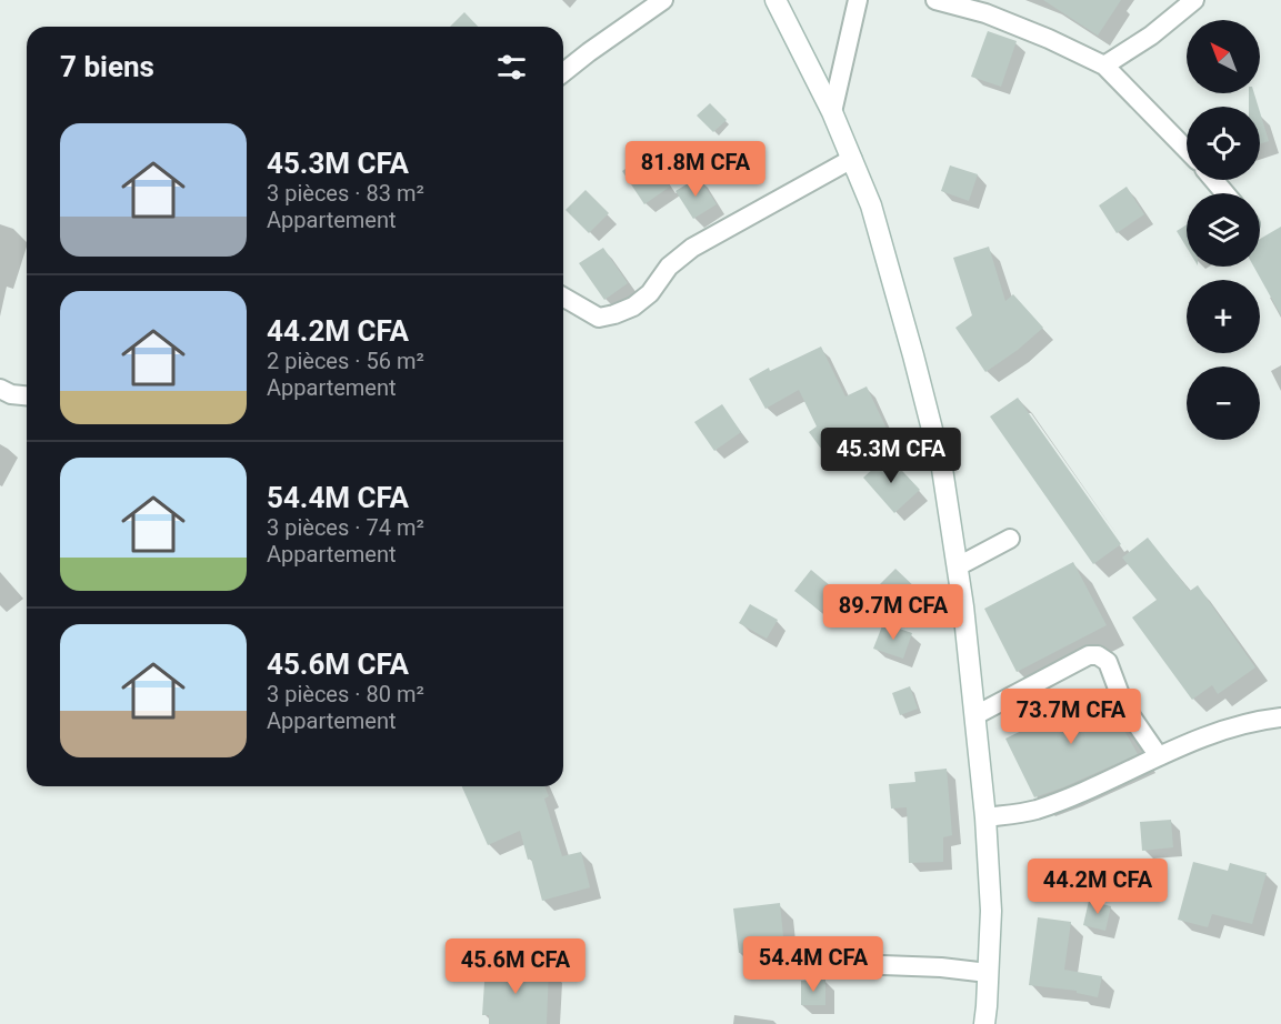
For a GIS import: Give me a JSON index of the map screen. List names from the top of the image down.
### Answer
{
  "north": "top left",
  "page": {
    "map_buttons": ["+", "−"],
    "heading": "7 biens",
    "list": [
      {
        "name": "45.3M CFA",
        "note": "3 pièces · 83 m² · Appartement"
      },
      {
        "name": "44.2M CFA",
        "note": "2 pièces · 56 m² · Appartement"
      },
      {
        "name": "54.4M CFA",
        "note": "3 pièces · 74 m² · Appartement"
      },
      {
        "name": "45.6M CFA",
        "note": "3 pièces · 80 m² · Appartement"
      }
    ],
    "price": [
      "81.8M CFA",
      "45.3M CFA",
      "89.7M CFA",
      "73.7M CFA",
      "44.2M CFA",
      "54.4M CFA",
      "45.6M CFA"
    ]
  }
}
